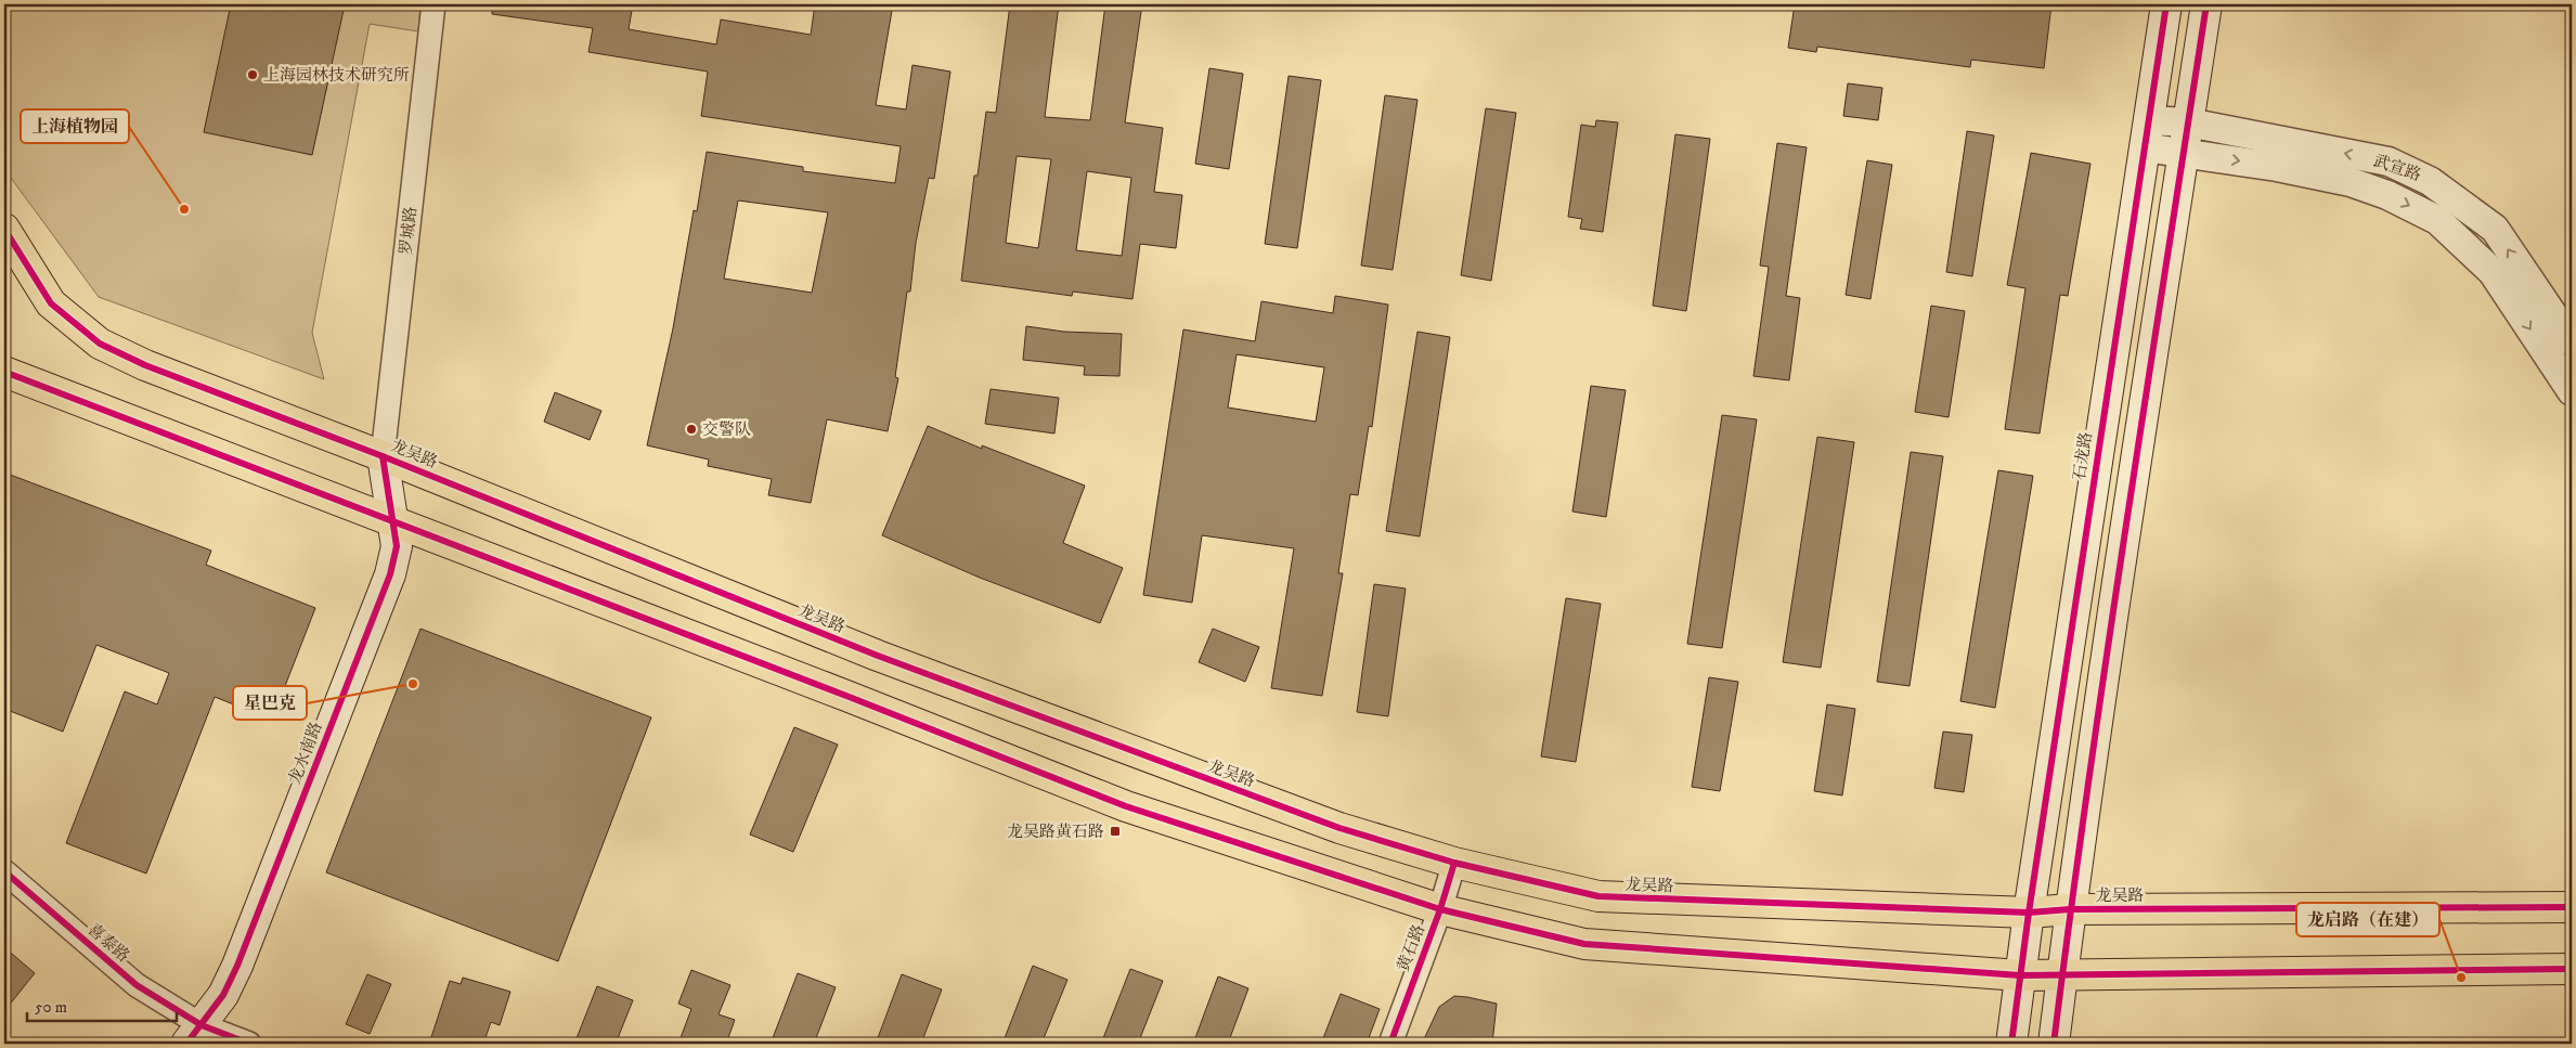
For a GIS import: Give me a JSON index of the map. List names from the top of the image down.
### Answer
{
  "streets": {
    "main road": ["龙吴路", "石龙路", "龙水南路"],
    "street": [
      "武宣路",
      "罗城路",
      "喜泰路",
      "黄石路"
    ]
  },
  "crossings": [
    ["武宣路", "石龙路"],
    ["罗城路", "龙吴路"],
    ["罗城路", "龙水南路"],
    ["龙吴路", "石龙路"],
    ["龙吴路", "龙水南路"],
    ["龙吴路", "黄石路"],
    ["龙水南路", "喜泰路"]
  ],
  "places": {
    "other": [
      "上海园林技术研究所",
      "上海植物园",
      "交警队",
      "星巴克",
      "龙启路（在建）"
    ],
    "transit": ["龙吴路黄石路"]
  },
  "scale_bar": "50 m"
}
